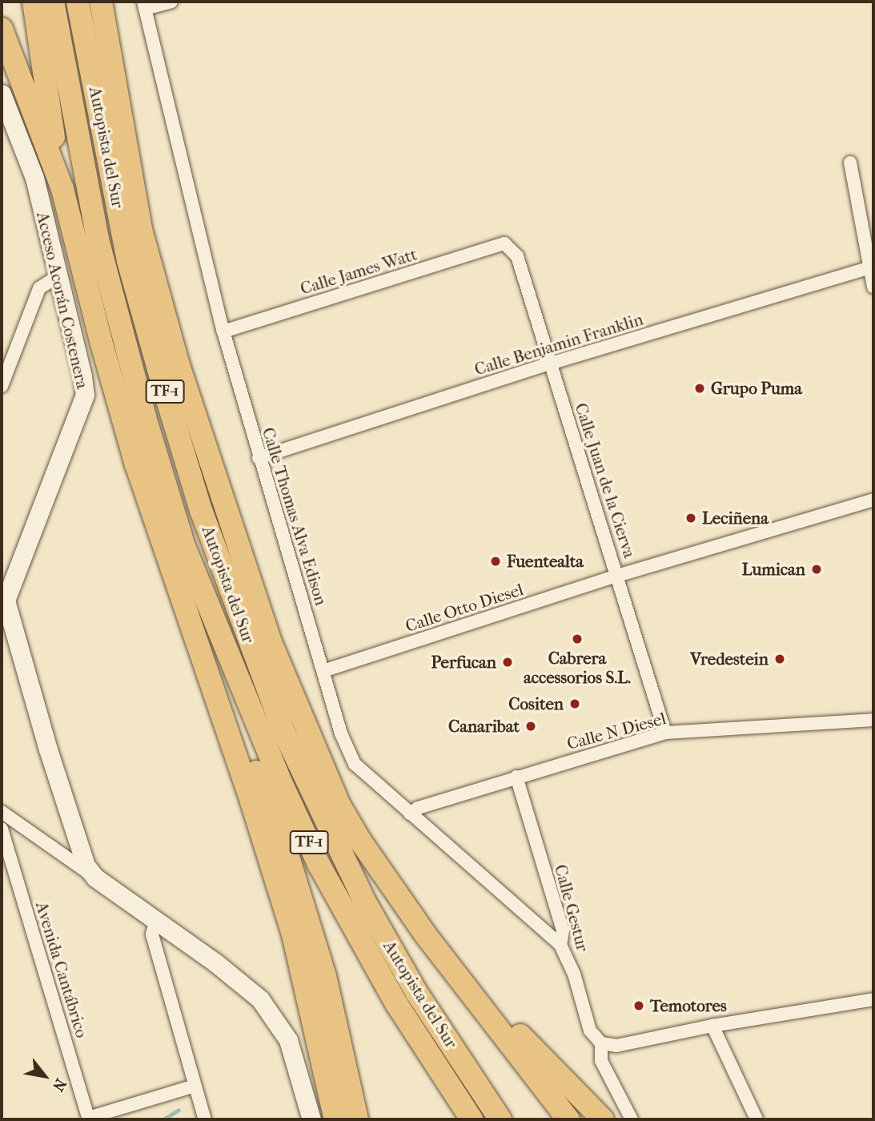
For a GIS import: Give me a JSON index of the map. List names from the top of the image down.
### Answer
{
  "streets": {
    "highway": ["Autopista del Sur", "TF-1"],
    "street": [
      "Calle James Watt",
      "Acceso Acorán Costenera",
      "Calle Benjamin Franklin",
      "Calle Juan de la Cierva",
      "Calle Thomas Alva Edison",
      "Calle Otto Diesel",
      "Calle N Diesel",
      "Calle Gestur",
      "Avenida Cantábrico"
    ]
  },
  "crossings": [
    ["Calle James Watt", "Calle Juan de la Cierva"],
    ["Calle James Watt", "Calle Thomas Alva Edison"],
    ["Calle Benjamin Franklin", "Calle Juan de la Cierva"],
    ["Calle Benjamin Franklin", "Calle Thomas Alva Edison"],
    ["Calle Juan de la Cierva", "Calle Otto Diesel"],
    ["Calle Juan de la Cierva", "Calle N Diesel"],
    ["Calle Thomas Alva Edison", "Calle Otto Diesel"],
    ["Calle Thomas Alva Edison", "Calle N Diesel"],
    ["Calle Thomas Alva Edison", "Calle Gestur"],
    ["Calle N Diesel", "Calle Gestur"]
  ],
  "places": [
    "Grupo Puma",
    "Leciñena",
    "Fuentealta",
    "Lumican",
    "Cabrera accessorios S.L.",
    "Vredestein",
    "Perfucan",
    "Cositen",
    "Canaribat",
    "Temotores"
  ],
  "north": "bottom right"
}
